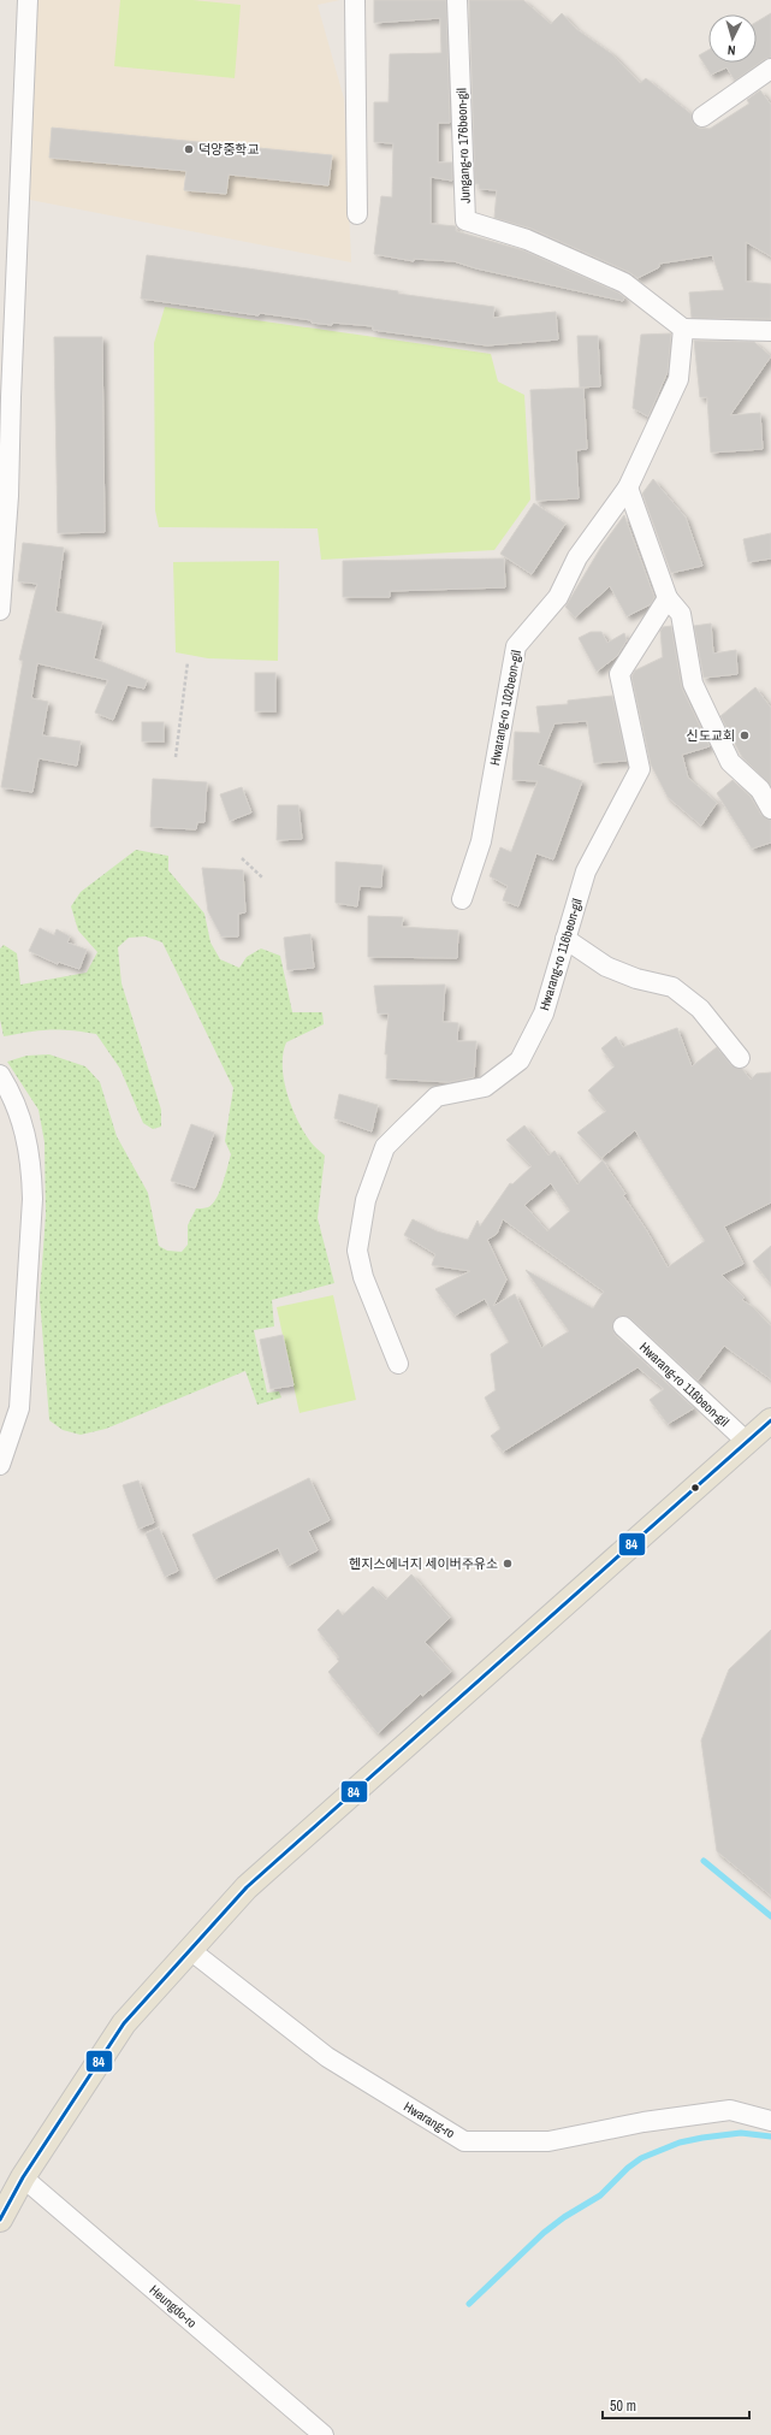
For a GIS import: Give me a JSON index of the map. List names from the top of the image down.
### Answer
{
  "streets": {
    "street": [
      "Jungang-ro 176beon-gil",
      "Hwarang-ro 102beon-gil",
      "Hwarang-ro 116beon-gil",
      "Hwarang-ro",
      "Heungdo-ro"
    ]
  },
  "crossings": [
    ["Jungang-ro 176beon-gil", "Hwarang-ro 102beon-gil"]
  ],
  "places": ["덕양중학교", "신도교회", "헨지스에너지 세이버주유소"],
  "lines": ["transit line 84"],
  "scale_bar": "50 m",
  "north": "bottom"
}
